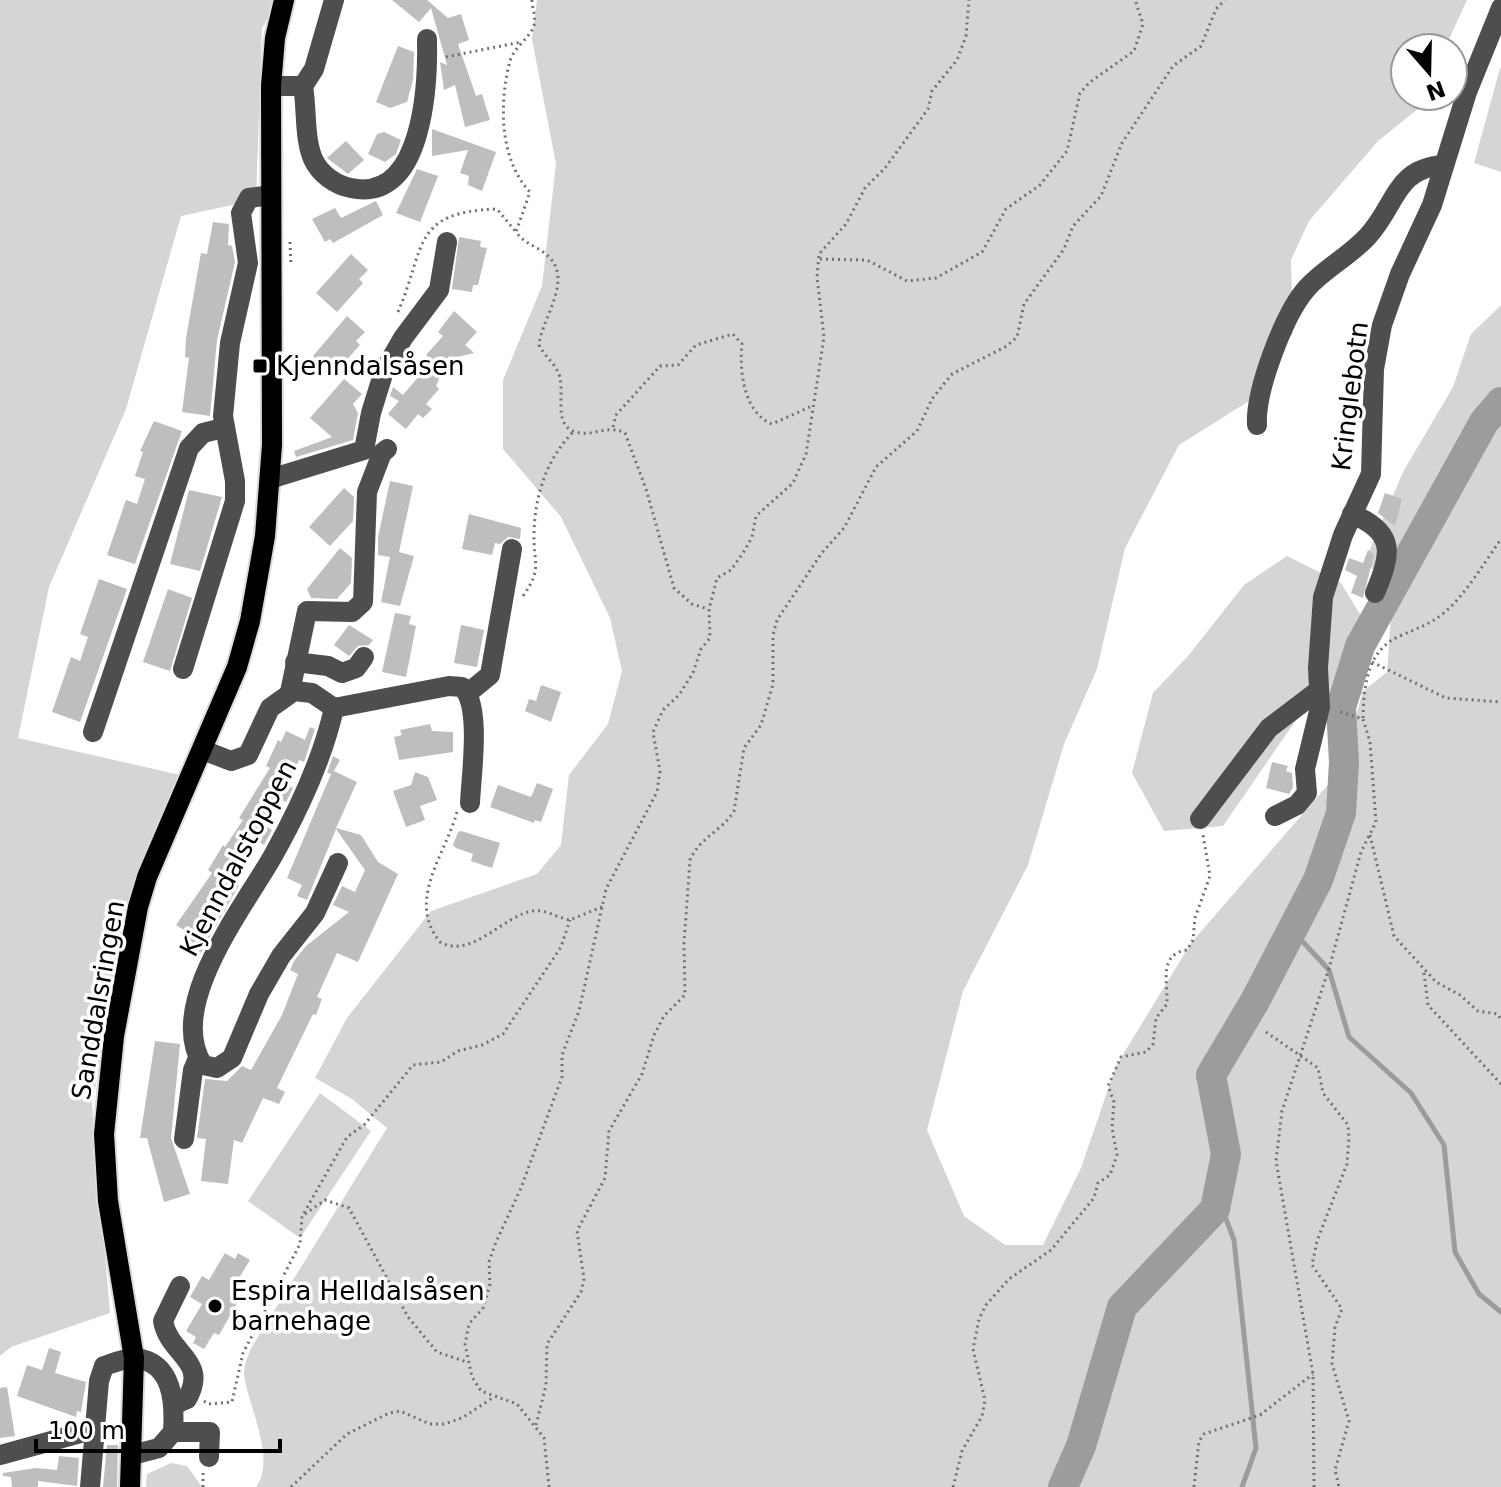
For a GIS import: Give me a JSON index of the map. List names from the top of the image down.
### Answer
{
  "streets": {
    "main road": ["Sanddalsringen"],
    "street": ["Kringlebotn", "Kjenndalstoppen"]
  },
  "crossings": [
    ["Kjenndalstoppen", "Sanddalsringen"]
  ],
  "places": {
    "transit": ["Kjenndalsåsen"],
    "other": ["Espira Helldalsåsen barnehage"]
  },
  "scale_bar": "100 m",
  "north": "bottom"
}
